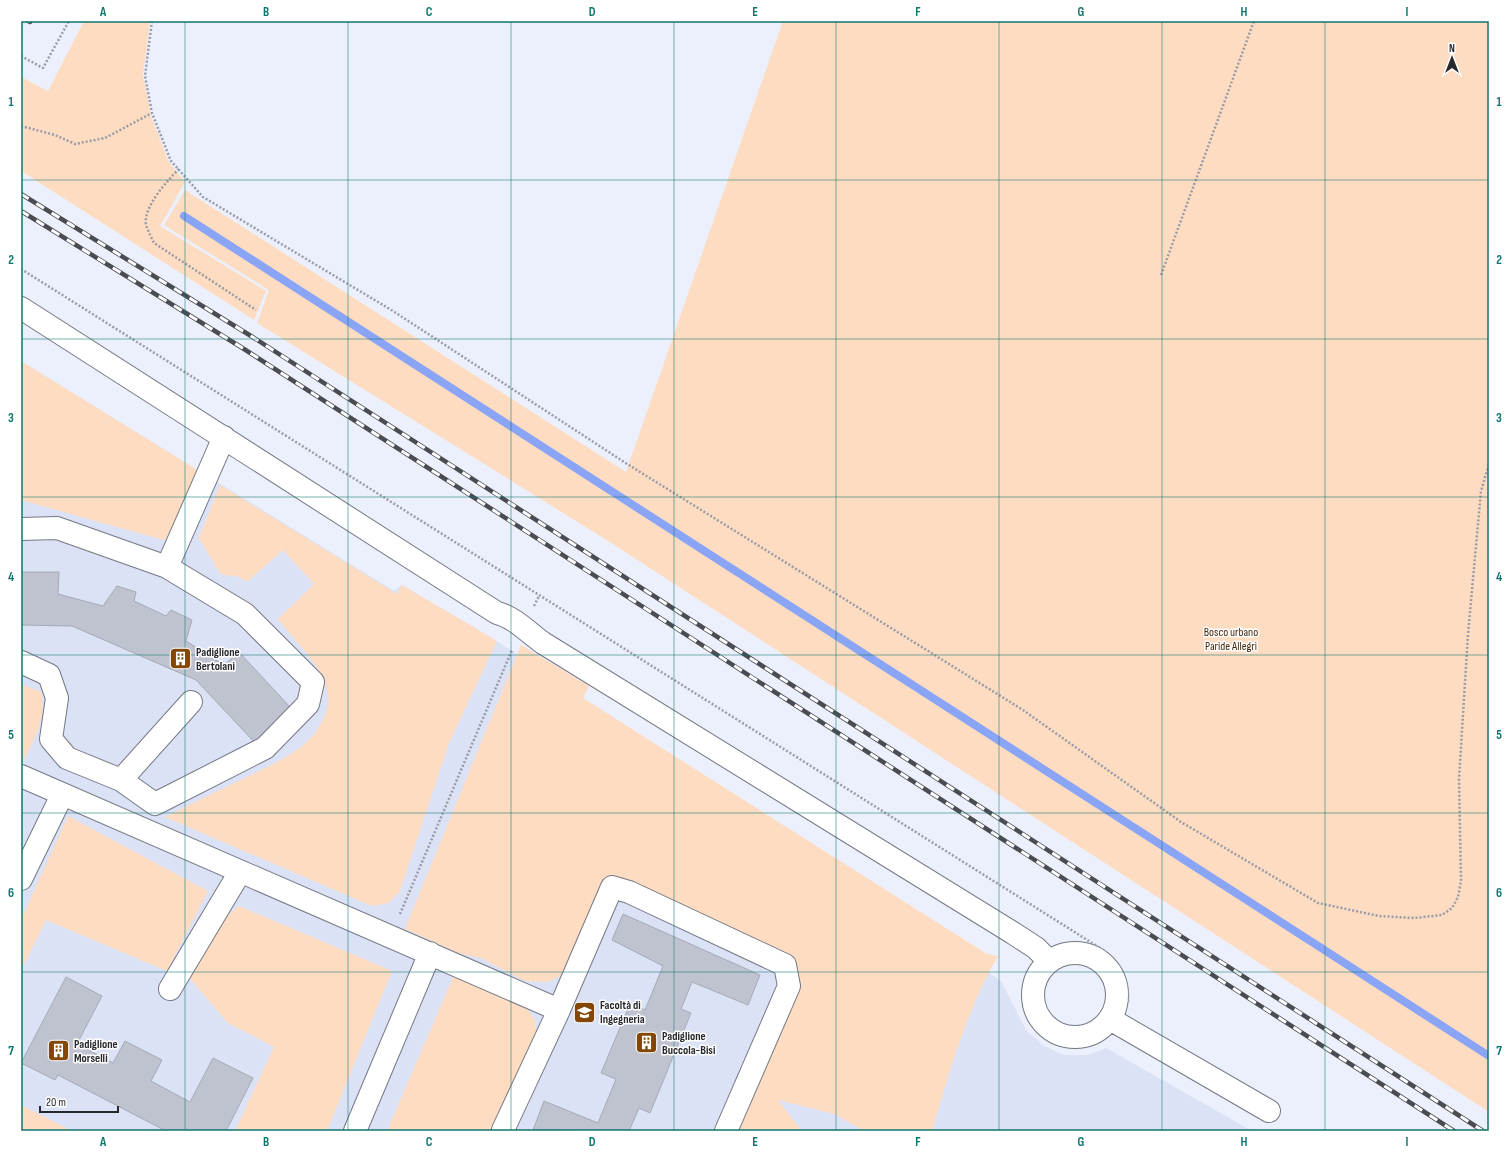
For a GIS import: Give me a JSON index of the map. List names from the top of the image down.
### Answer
{
  "parks": ["Bosco urbano Paride Allegri"],
  "places": {
    "building": ["Padiglione Bertolani", "Padiglione Buccola-Bisi", "Padiglione Morselli"],
    "school or university": ["Facoltà di Ingegneria"]
  },
  "scale_bar": "20 m",
  "north": "top",
  "grid": {
    "columns": [
      "A",
      "B",
      "C",
      "D",
      "E",
      "F",
      "G",
      "H",
      "I"
    ],
    "rows": [
      "1",
      "2",
      "3",
      "4",
      "5",
      "6",
      "7"
    ]
  }
}
